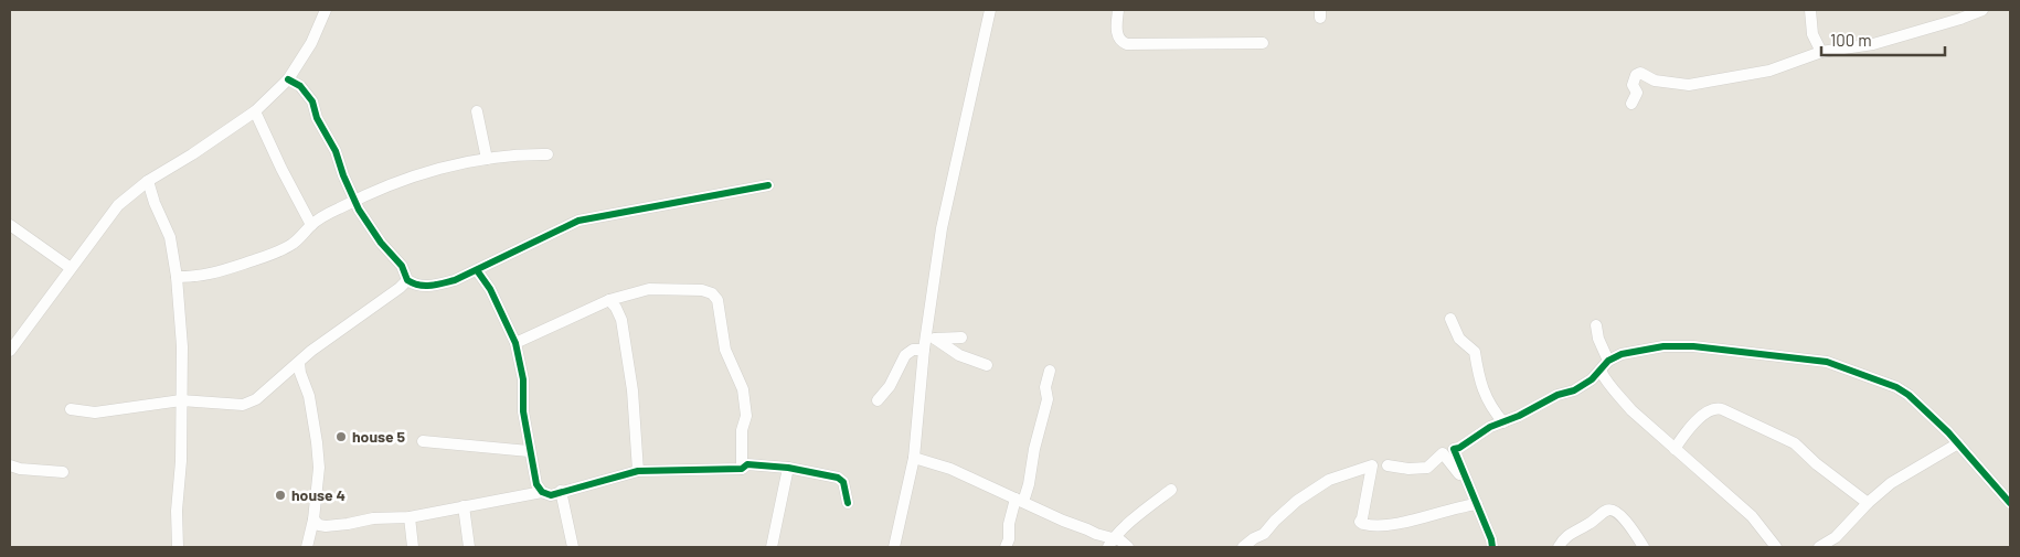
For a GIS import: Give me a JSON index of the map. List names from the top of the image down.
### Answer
{
  "places": ["house 5", "house 4"],
  "scale_bar": "100 m"
}
